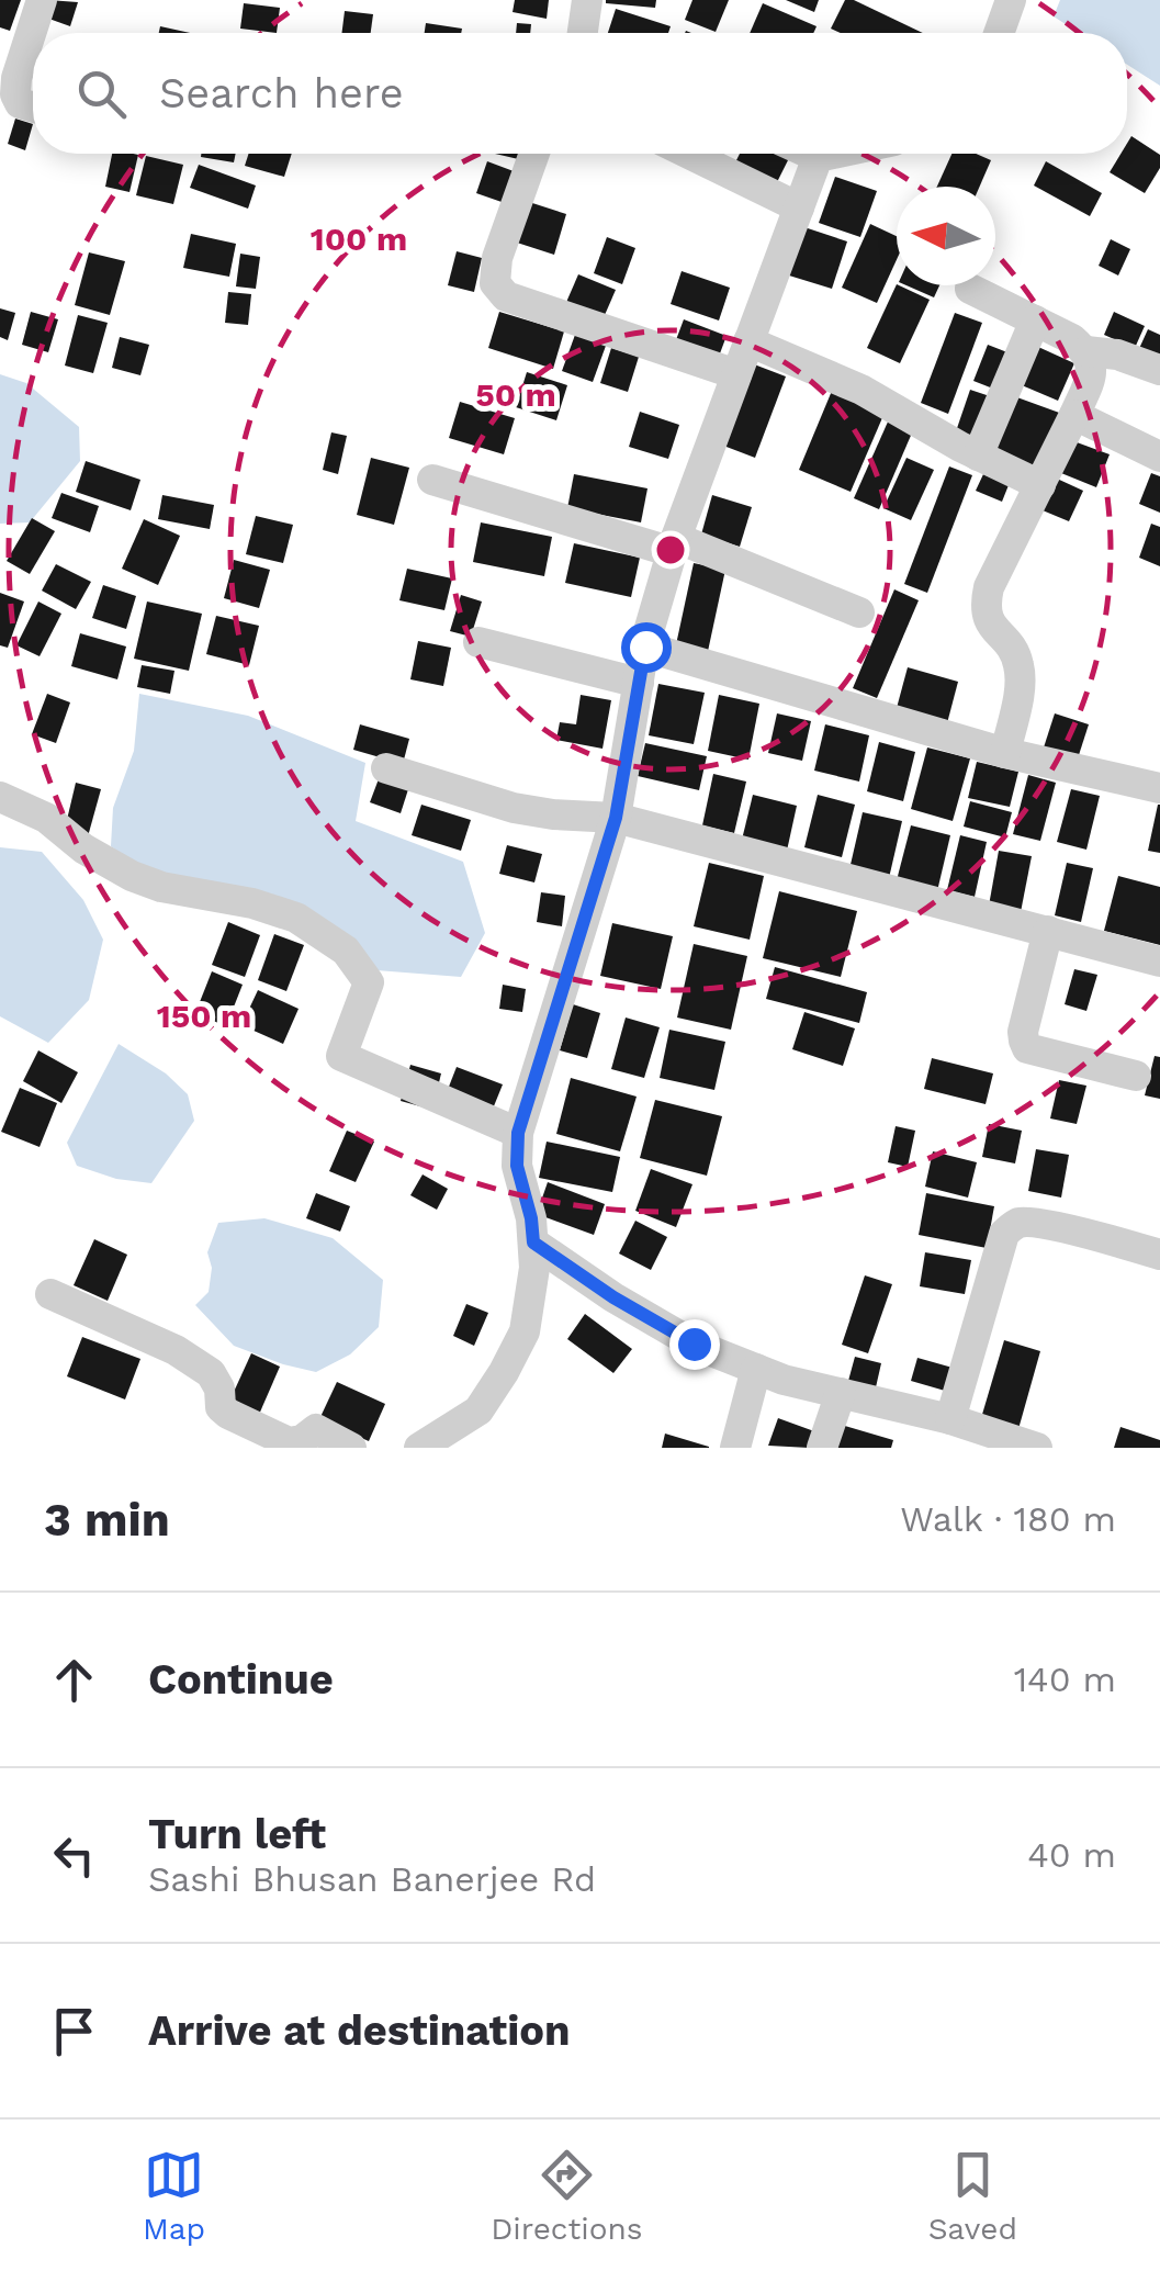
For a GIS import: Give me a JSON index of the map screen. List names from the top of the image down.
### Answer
{
  "north": "left",
  "page": {
    "search": "Search here",
    "heading": ["3 min", "Walk · 180 m"],
    "list": [
      ["Continue", "140 m"],
      ["Turn left", "Sashi Bhusan Banerjee Rd", "40 m"],
      "Arrive at destination"
    ],
    "nav": ["Map", "Directions", "Saved"]
  },
  "rings": ["100 m", "50 m", "150 m"]
}
